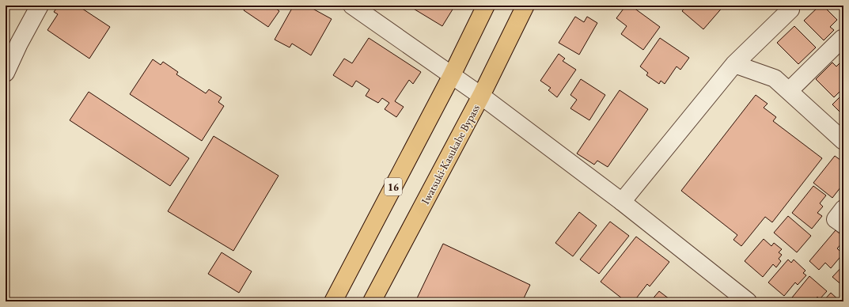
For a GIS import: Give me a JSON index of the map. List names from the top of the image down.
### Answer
{
  "streets": {
    "highway": ["Iwatsuki-Kasukabe Bypass", "16"]
  }
}
